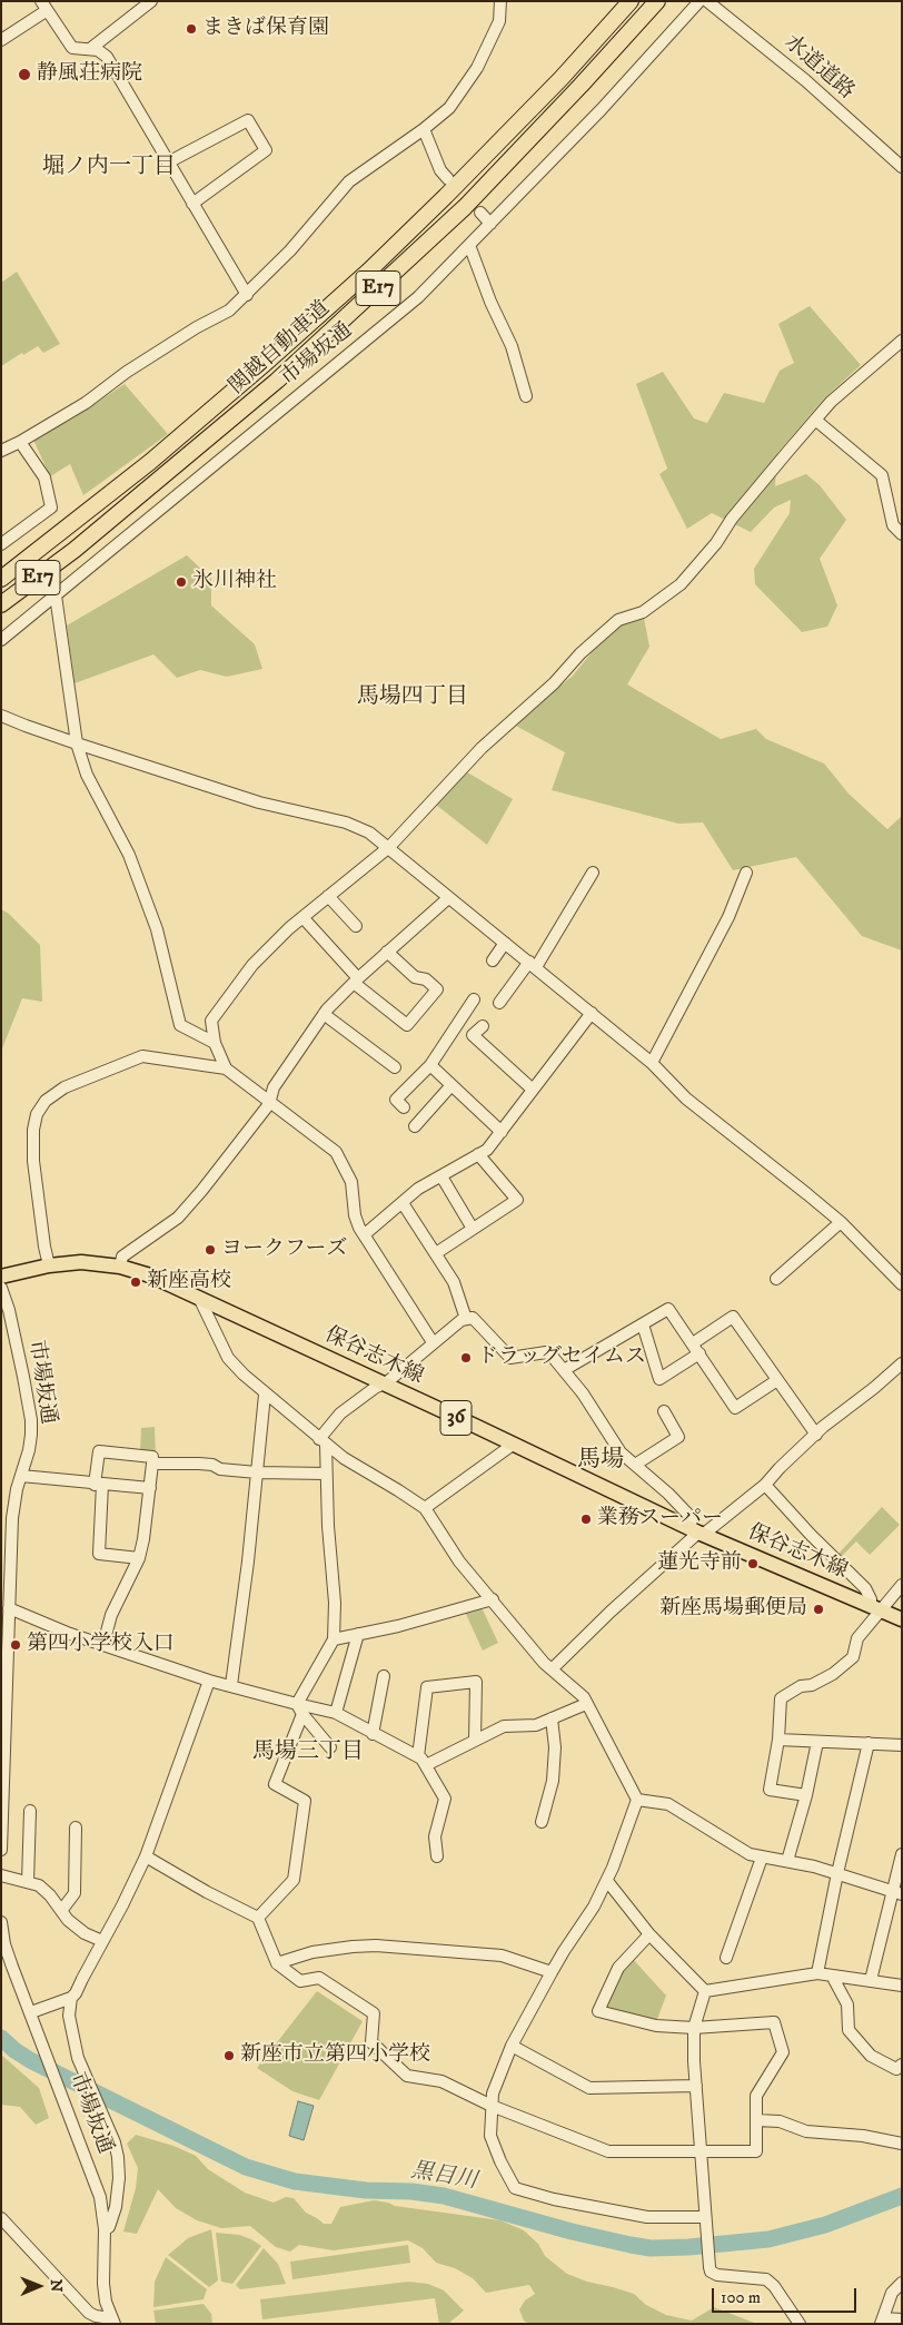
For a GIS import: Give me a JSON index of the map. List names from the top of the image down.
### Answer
{
  "streets": {
    "highway": ["E17", "関越自動車道"],
    "main road": ["保谷志木線", "36"],
    "street": ["水道道路", "市場坂通"]
  },
  "districts": [
    "堀ノ内一丁目",
    "馬場四丁目",
    "馬場",
    "馬場三丁目"
  ],
  "water": ["黒目川"],
  "places": [
    "まきば保育園",
    "静風荘病院",
    "氷川神社",
    "ヨークフーズ",
    "新座高校",
    "ドラッグセイムス",
    "業務スーパー",
    "蓮光寺前",
    "新座馬場郵便局",
    "第四小学校入口",
    "新座市立第四小学校"
  ],
  "scale_bar": "100 m",
  "north": "right"
}
